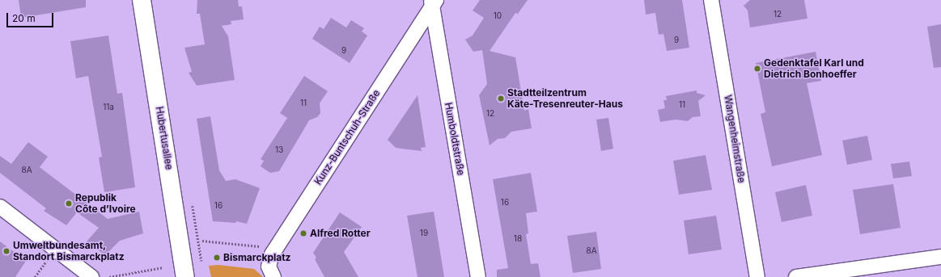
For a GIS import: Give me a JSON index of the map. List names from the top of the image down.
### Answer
{
  "streets": {
    "main road": ["Hubertusallee"],
    "street": ["Kunz-Buntschuh-Straße", "Humboldtstraße", "Wangenheimstraße"]
  },
  "crossings": [
    ["Kunz-Buntschuh-Straße", "Humboldtstraße"]
  ],
  "places": [
    "Gedenktafel Karl und Dietrich Bonhoeffer",
    "Stadtteilzentrum Käte-Tresenreuter-Haus",
    "Republik Côte d’Ivoire",
    "Alfred Rotter",
    "Umweltbundesamt, Standort Bismarckplatz",
    "Bismarckplatz"
  ],
  "house_numbers": [
    "12",
    "10",
    "9",
    "9",
    "11",
    "11",
    "11a",
    "12",
    "13",
    "8A",
    "16",
    "16",
    "19",
    "18",
    "8A"
  ],
  "scale_bar": "20 m"
}
